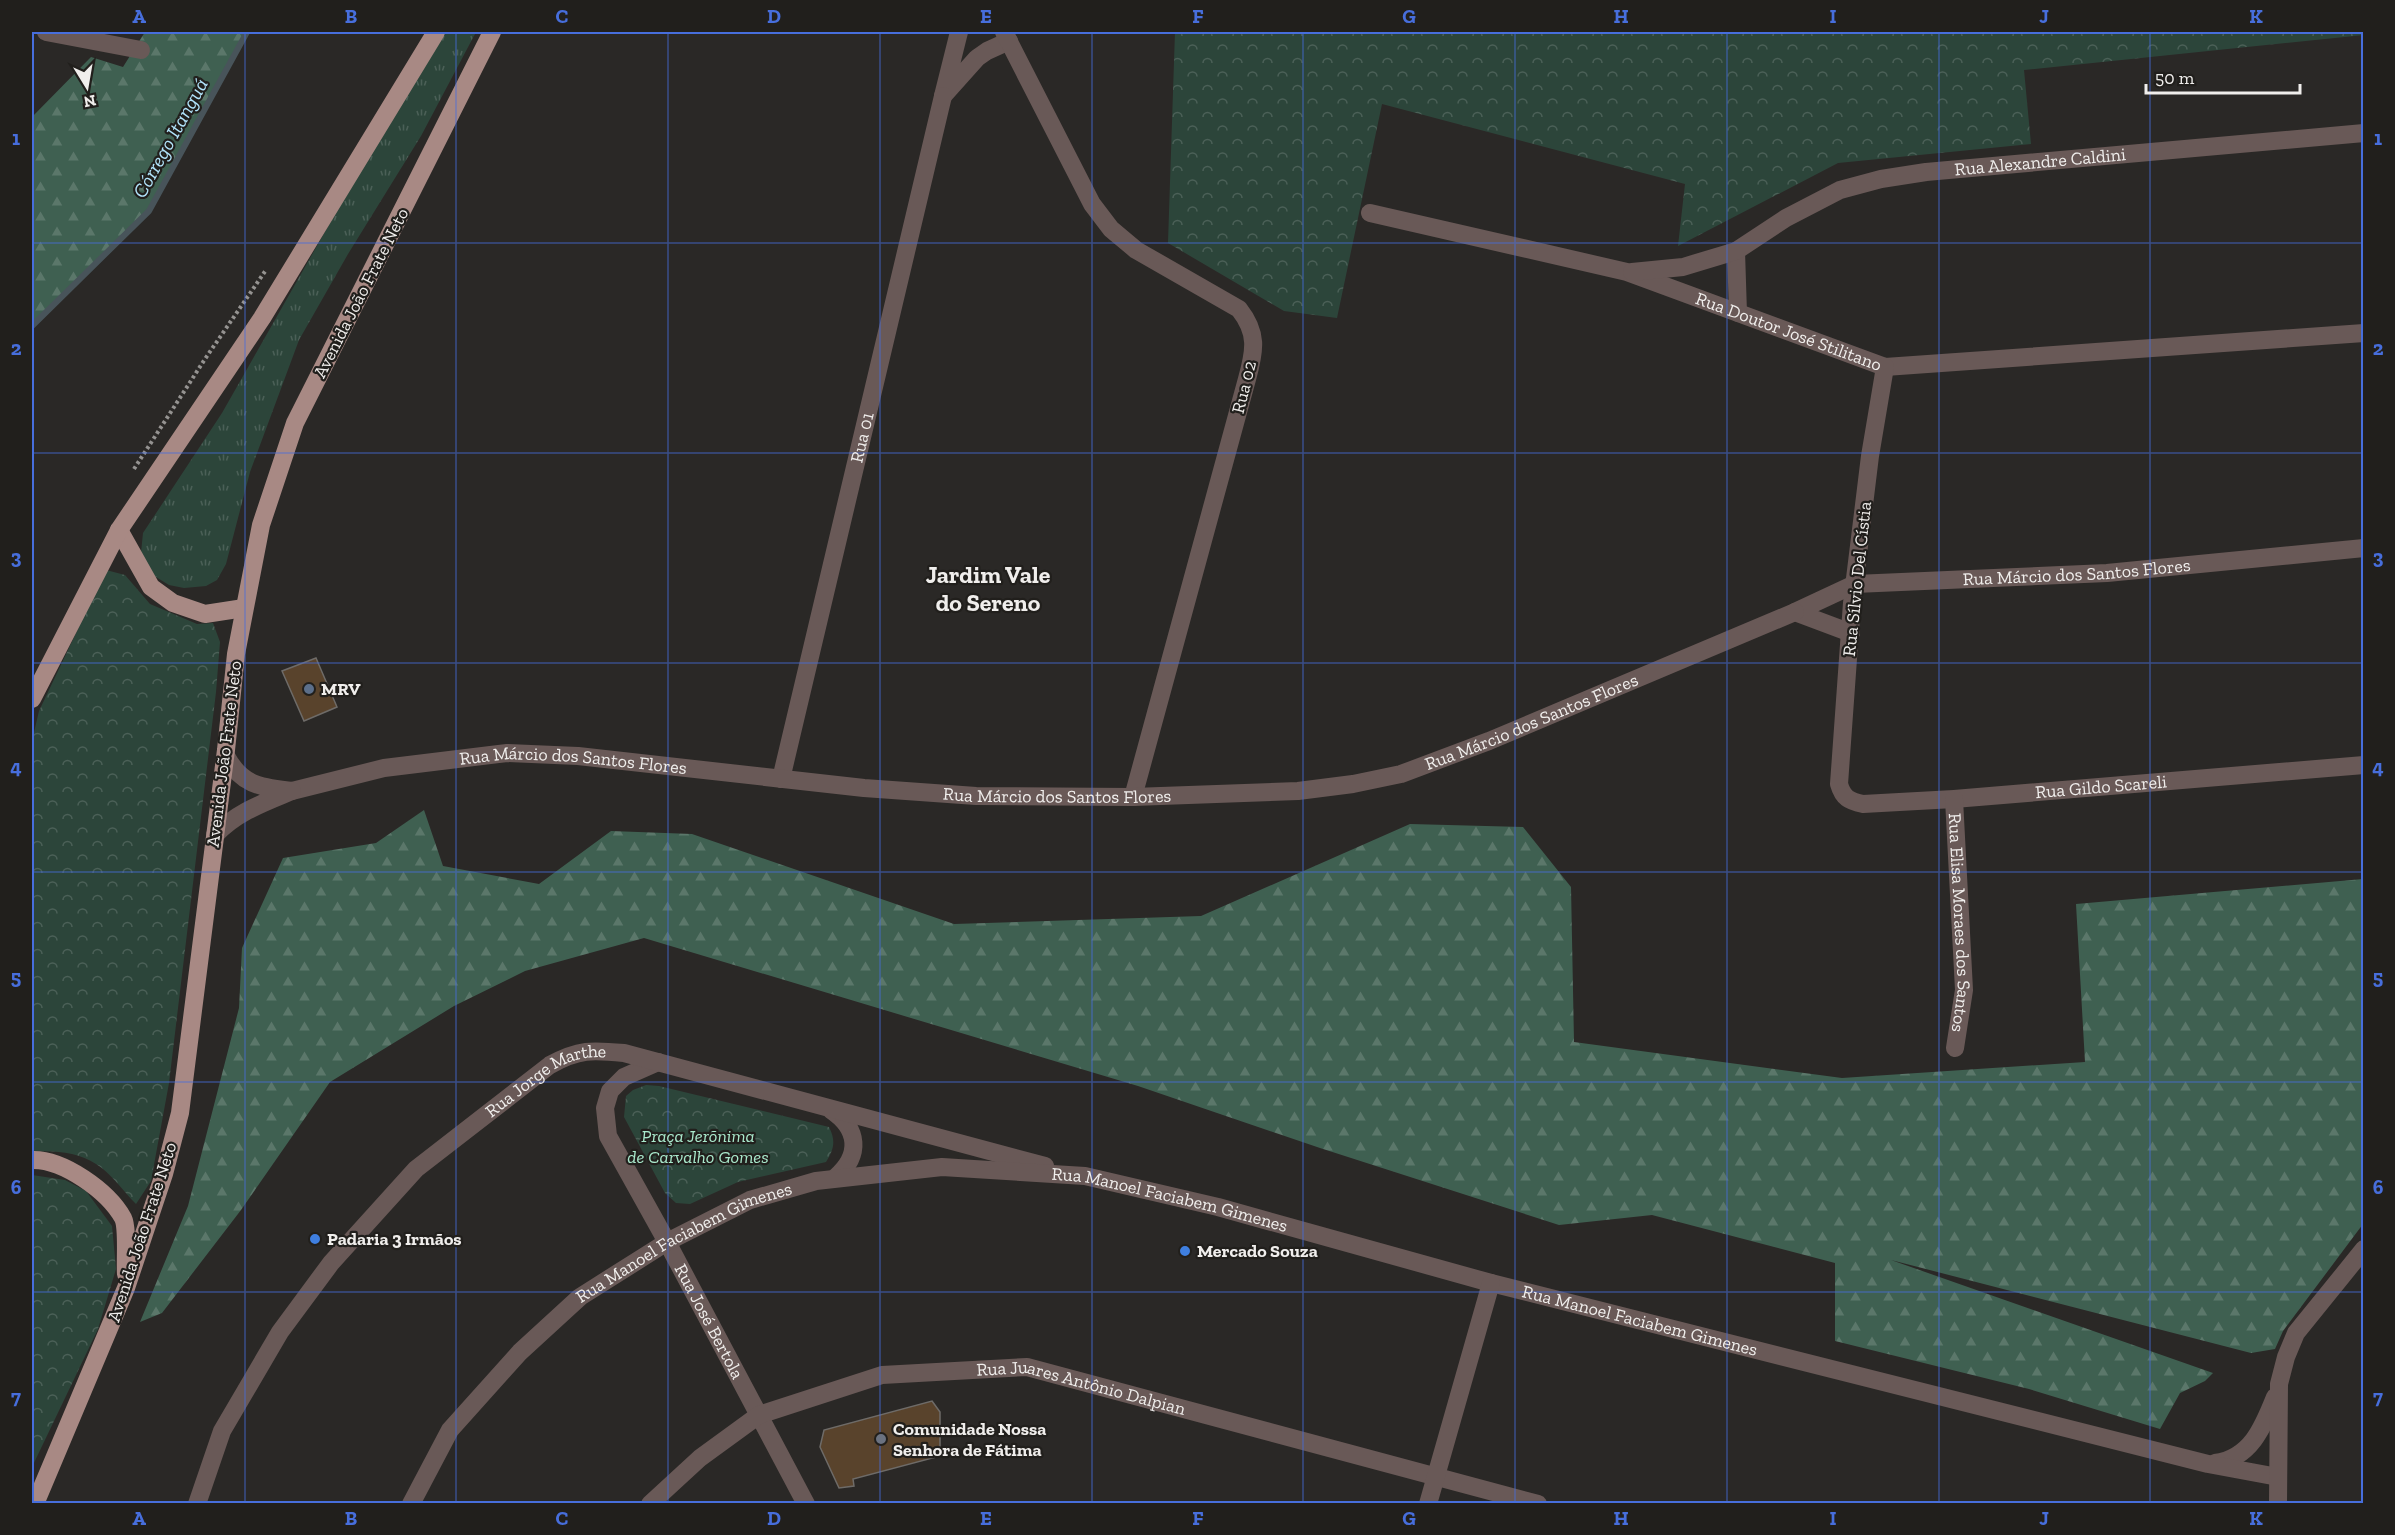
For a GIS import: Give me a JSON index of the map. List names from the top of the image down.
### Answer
{
  "streets": {
    "main road": ["Avenida João Frate Neto"],
    "street": [
      "Rua Alexandre Caldini",
      "Rua Doutor José Stilitano",
      "Rua 02",
      "Rua 01",
      "Rua Márcio dos Santos Flores",
      "Rua Sílvio Del Cístia",
      "Rua Gildo Scareli",
      "Rua Elisa Moraes dos Santos",
      "Rua Jorge Marthe",
      "Rua Manoel Faciabem Gimenes",
      "Rua José Bertola",
      "Rua Juares Antônio Dalpian"
    ]
  },
  "crossings": [
    ["Rua Alexandre Caldini", "Rua Doutor José Stilitano"],
    ["Avenida João Frate Neto", "Rua Márcio dos Santos Flores"],
    ["Rua Doutor José Stilitano", "Rua Sílvio Del Cístia"],
    ["Rua 02", "Rua 01"],
    ["Rua 02", "Rua Márcio dos Santos Flores"],
    ["Rua 01", "Rua Márcio dos Santos Flores"],
    ["Rua Márcio dos Santos Flores", "Rua Sílvio Del Cístia"],
    ["Rua Sílvio Del Cístia", "Rua Gildo Scareli"],
    ["Rua Gildo Scareli", "Rua Elisa Moraes dos Santos"],
    ["Rua Jorge Marthe", "Rua Manoel Faciabem Gimenes"],
    ["Rua Jorge Marthe", "Rua José Bertola"],
    ["Rua Manoel Faciabem Gimenes", "Rua José Bertola"],
    ["Rua José Bertola", "Rua Juares Antônio Dalpian"]
  ],
  "districts": ["Jardim Vale do Sereno"],
  "water": ["Córrego Itanguá"],
  "parks": ["Praça Jerõnima de Carvalho Gomes"],
  "places": [
    "MRV",
    "Padaria 3 Irmãos",
    "Mercado Souza",
    "Comunidade Nossa Senhora de Fátima"
  ],
  "scale_bar": "50 m",
  "north": "bottom",
  "grid": {
    "columns": [
      "A",
      "B",
      "C",
      "D",
      "E",
      "F",
      "G",
      "H",
      "I",
      "J",
      "K"
    ],
    "rows": [
      "1",
      "2",
      "3",
      "4",
      "5",
      "6",
      "7"
    ]
  }
}
